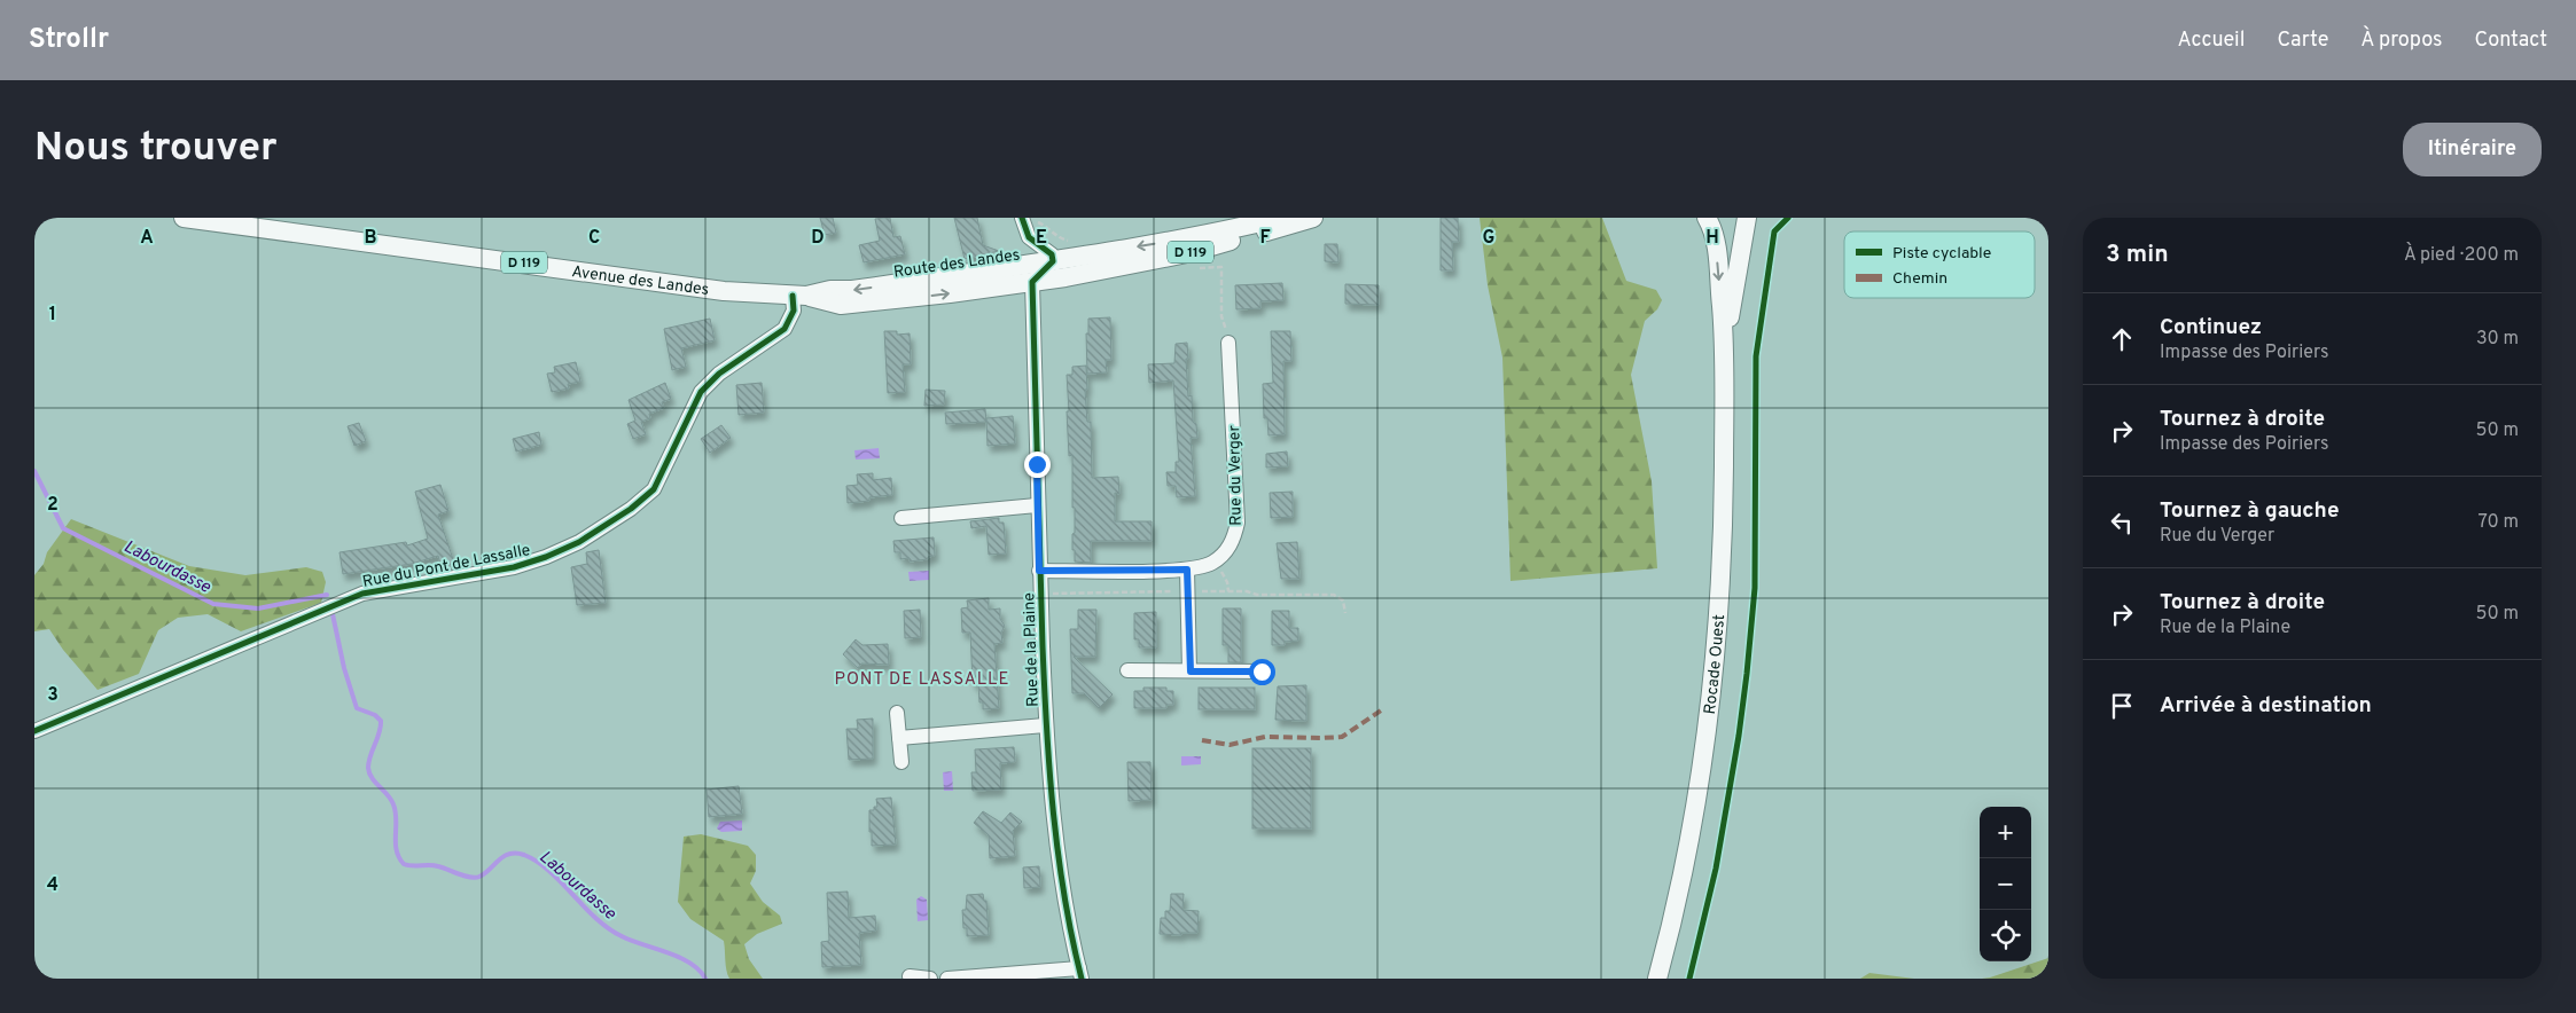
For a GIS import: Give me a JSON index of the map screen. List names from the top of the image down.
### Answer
{
  "streets": {
    "main road": [
      "D 119",
      "Route des Landes",
      "Avenue des Landes",
      "Rocade Ouest"
    ],
    "street": ["Rue du Verger", "Rue du Pont de Lassalle", "Rue de la Plaine"]
  },
  "crossings": [
    ["Route des Landes", "Avenue des Landes"],
    ["Route des Landes", "Rue du Pont de Lassalle"],
    ["Route des Landes", "Rue de la Plaine"],
    ["Avenue des Landes", "Rue du Pont de Lassalle"]
  ],
  "districts": ["PONT DE LASSALLE"],
  "water": ["Labourdasse"],
  "legend": ["Piste cyclable", "Chemin"],
  "page": {
    "header": "Strollr",
    "nav": [
      "Accueil",
      "Carte",
      "À propos",
      "Contact"
    ],
    "buttons": "Itinéraire",
    "title": "Nous trouver",
    "heading": ["3 min", "À pied · 200 m"],
    "list": [
      ["Continuez", "Impasse des Poiriers", "30 m"],
      ["Tournez à droite", "Impasse des Poiriers", "50 m"],
      ["Tournez à gauche", "Rue du Verger", "70 m"],
      ["Tournez à droite", "Rue de la Plaine", "50 m"],
      "Arrivée à destination"
    ],
    "map_buttons": ["+", "−"]
  },
  "grid": {
    "columns": [
      "A",
      "B",
      "C",
      "D",
      "E",
      "F",
      "G",
      "H"
    ],
    "rows": [
      "1",
      "2",
      "3",
      "4"
    ]
  }
}
